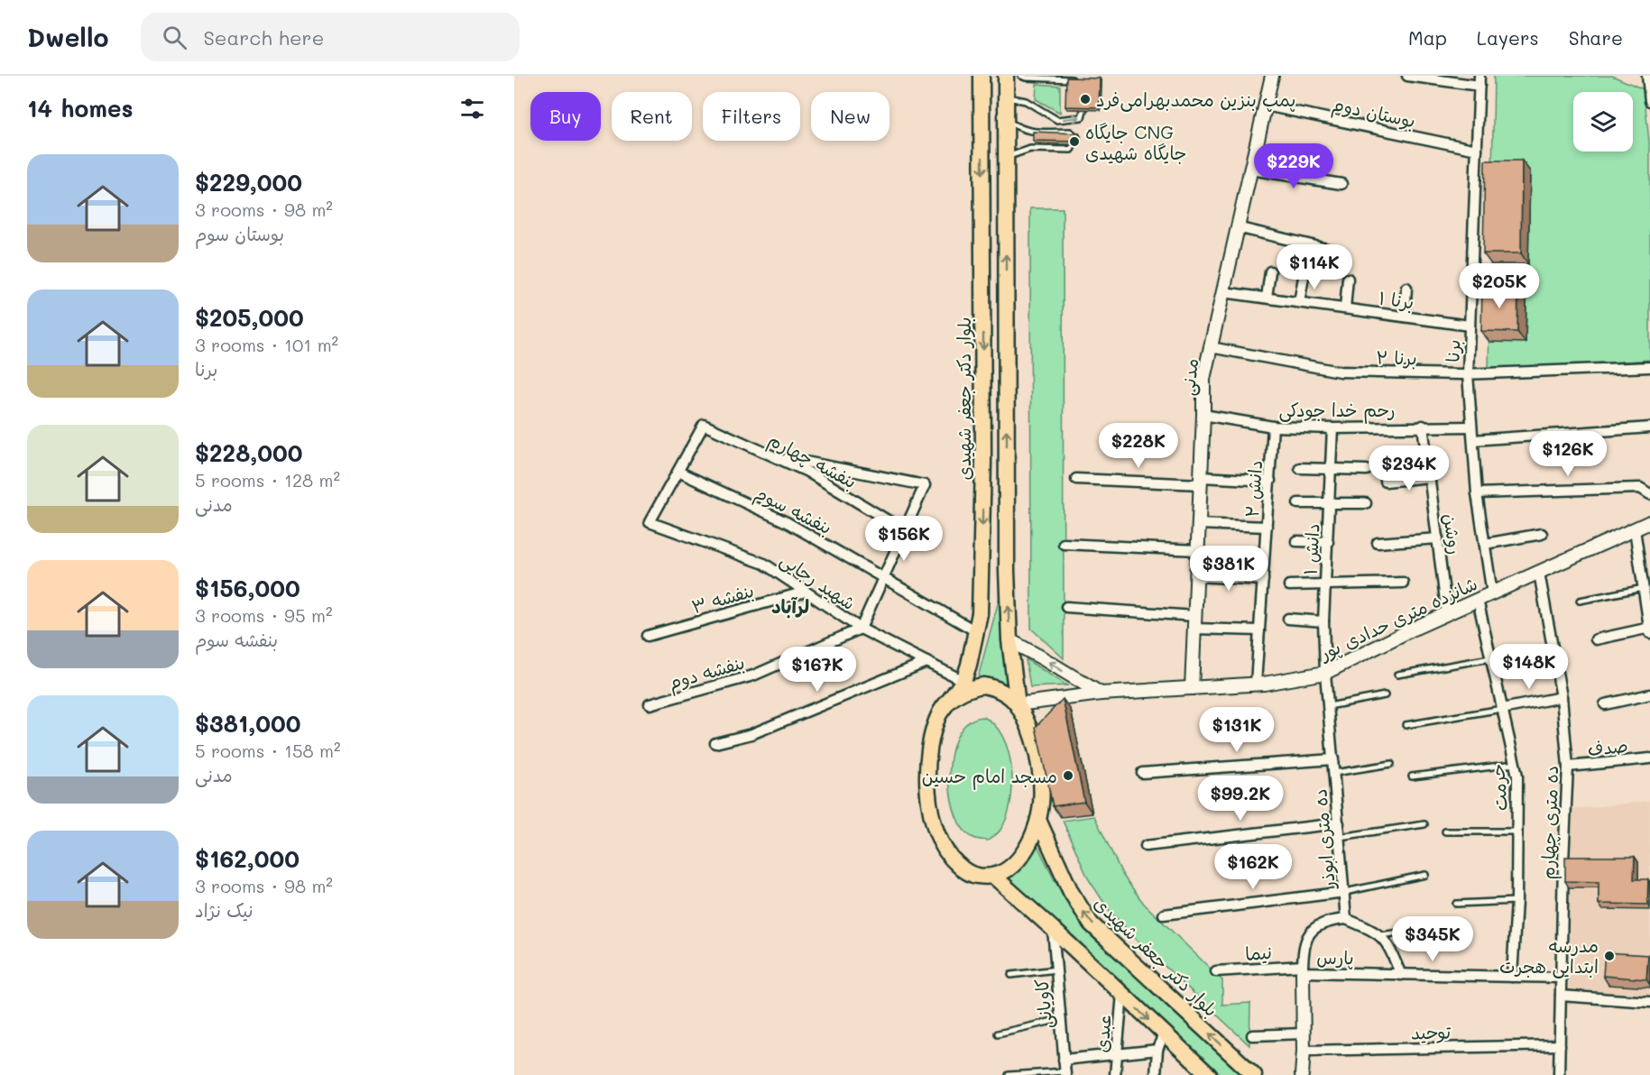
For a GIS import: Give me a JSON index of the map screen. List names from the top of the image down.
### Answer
{
  "streets": {
    "main road": ["بلوار دکتر جعفر شهیدی"],
    "street": [
      "بوستان دوم",
      "برنا ۱",
      "برنا",
      "برنا ۲",
      "مدنی",
      "رحم خدا جودکی",
      "بنفشه چهارم",
      "دانش ۲",
      "بنفشه سوم",
      "روشن",
      "دانش ۱",
      "شهید رجایی",
      "بنفشه ۳",
      "شانزده متری حدادی پور",
      "بنفشه دوم",
      "صدف",
      "حرمت",
      "ده متری چهارم",
      "ده متری ابوذر",
      "نیما",
      "پارس",
      "کاویانی",
      "توحید",
      "عبدی"
    ]
  },
  "crossings": [
    ["بوستان دوم", "برنا"],
    ["بوستان دوم", "مدنی"],
    ["برنا ۱", "برنا"],
    ["برنا ۱", "مدنی"],
    ["برنا", "برنا ۲"],
    ["برنا", "رحم خدا جودکی"],
    ["برنا", "شانزده متری حدادی پور"],
    ["برنا ۲", "مدنی"],
    ["مدنی", "رحم خدا جودکی"],
    ["مدنی", "شانزده متری حدادی پور"],
    ["بلوار دکتر جعفر شهیدی", "بنفشه سوم"],
    ["بلوار دکتر جعفر شهیدی", "شهید رجایی"],
    ["بلوار دکتر جعفر شهیدی", "شانزده متری حدادی پور"],
    ["رحم خدا جودکی", "دانش ۲"],
    ["رحم خدا جودکی", "روشن"],
    ["رحم خدا جودکی", "دانش ۱"],
    ["بنفشه چهارم", "بنفشه سوم"],
    ["بنفشه چهارم", "شهید رجایی"],
    ["دانش ۲", "شانزده متری حدادی پور"],
    ["بنفشه سوم", "شهید رجایی"],
    ["روشن", "شانزده متری حدادی پور"],
    ["دانش ۱", "شانزده متری حدادی پور"],
    ["دانش ۱", "ده متری ابوذر"],
    ["شهید رجایی", "بنفشه ۳"],
    ["شهید رجایی", "بنفشه دوم"],
    ["شانزده متری حدادی پور", "حرمت"],
    ["شانزده متری حدادی پور", "ده متری چهارم"],
    ["شانزده متری حدادی پور", "ده متری ابوذر"],
    ["صدف", "ده متری چهارم"],
    ["حرمت", "پارس"],
    ["ده متری چهارم", "پارس"],
    ["ده متری چهارم", "توحید"],
    ["نیما", "پارس"]
  ],
  "districts": ["لرآباد"],
  "places": [
    "پمپ بنزین محمد‌بهرامی‌فرد",
    "جایگاه CNG جایگاه شهیدی",
    "مسجد امام حسین",
    "مدرسه ابتدایی هجرت"
  ],
  "page": {
    "header": "Dwello",
    "search": "Search here",
    "nav": ["Map", "Layers", "Share"],
    "heading": "14 homes",
    "chip": [
      "Buy",
      "Rent",
      "Filters",
      "New"
    ],
    "list": [
      {
        "name": "$229,000",
        "note": "3 rooms · 98 m² · بوستان سوم"
      },
      {
        "name": "$205,000",
        "note": "3 rooms · 101 m² · برنا"
      },
      {
        "name": "$228,000",
        "note": "5 rooms · 128 m² · مدنی"
      },
      {
        "name": "$156,000",
        "note": "3 rooms · 95 m² · بنفشه سوم"
      },
      {
        "name": "$381,000",
        "note": "5 rooms · 158 m² · مدنی"
      },
      {
        "name": "$162,000",
        "note": "3 rooms · 98 m² · نیک نژاد"
      }
    ],
    "price": [
      "$229K",
      "$114K",
      "$205K",
      "$228K",
      "$126K",
      "$234K",
      "$156K",
      "$381K",
      "$148K",
      "$167K",
      "$131K",
      "$99.2K",
      "$162K",
      "$345K"
    ]
  }
}
